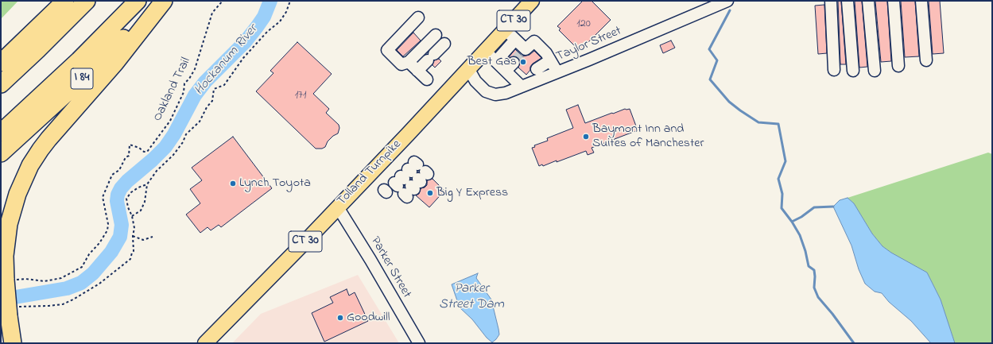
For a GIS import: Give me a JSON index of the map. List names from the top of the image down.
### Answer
{
  "streets": {
    "highway": ["I 84"],
    "main road": ["CT 30", "Tolland Turnpike"],
    "street": ["Taylor Street", "Parker Street"],
    "path": ["Oakland Trail"]
  },
  "crossings": [
    ["Taylor Street", "Tolland Turnpike"],
    ["Tolland Turnpike", "Parker Street"]
  ],
  "water": ["Hockanum River", "Parker Street Dam"],
  "places": [
    "Best Gas",
    "Baymont Inn and Suites of Manchester",
    "Lynch Toyota",
    "Big Y Express",
    "Goodwill"
  ],
  "house_numbers": ["120", "171"]
}
